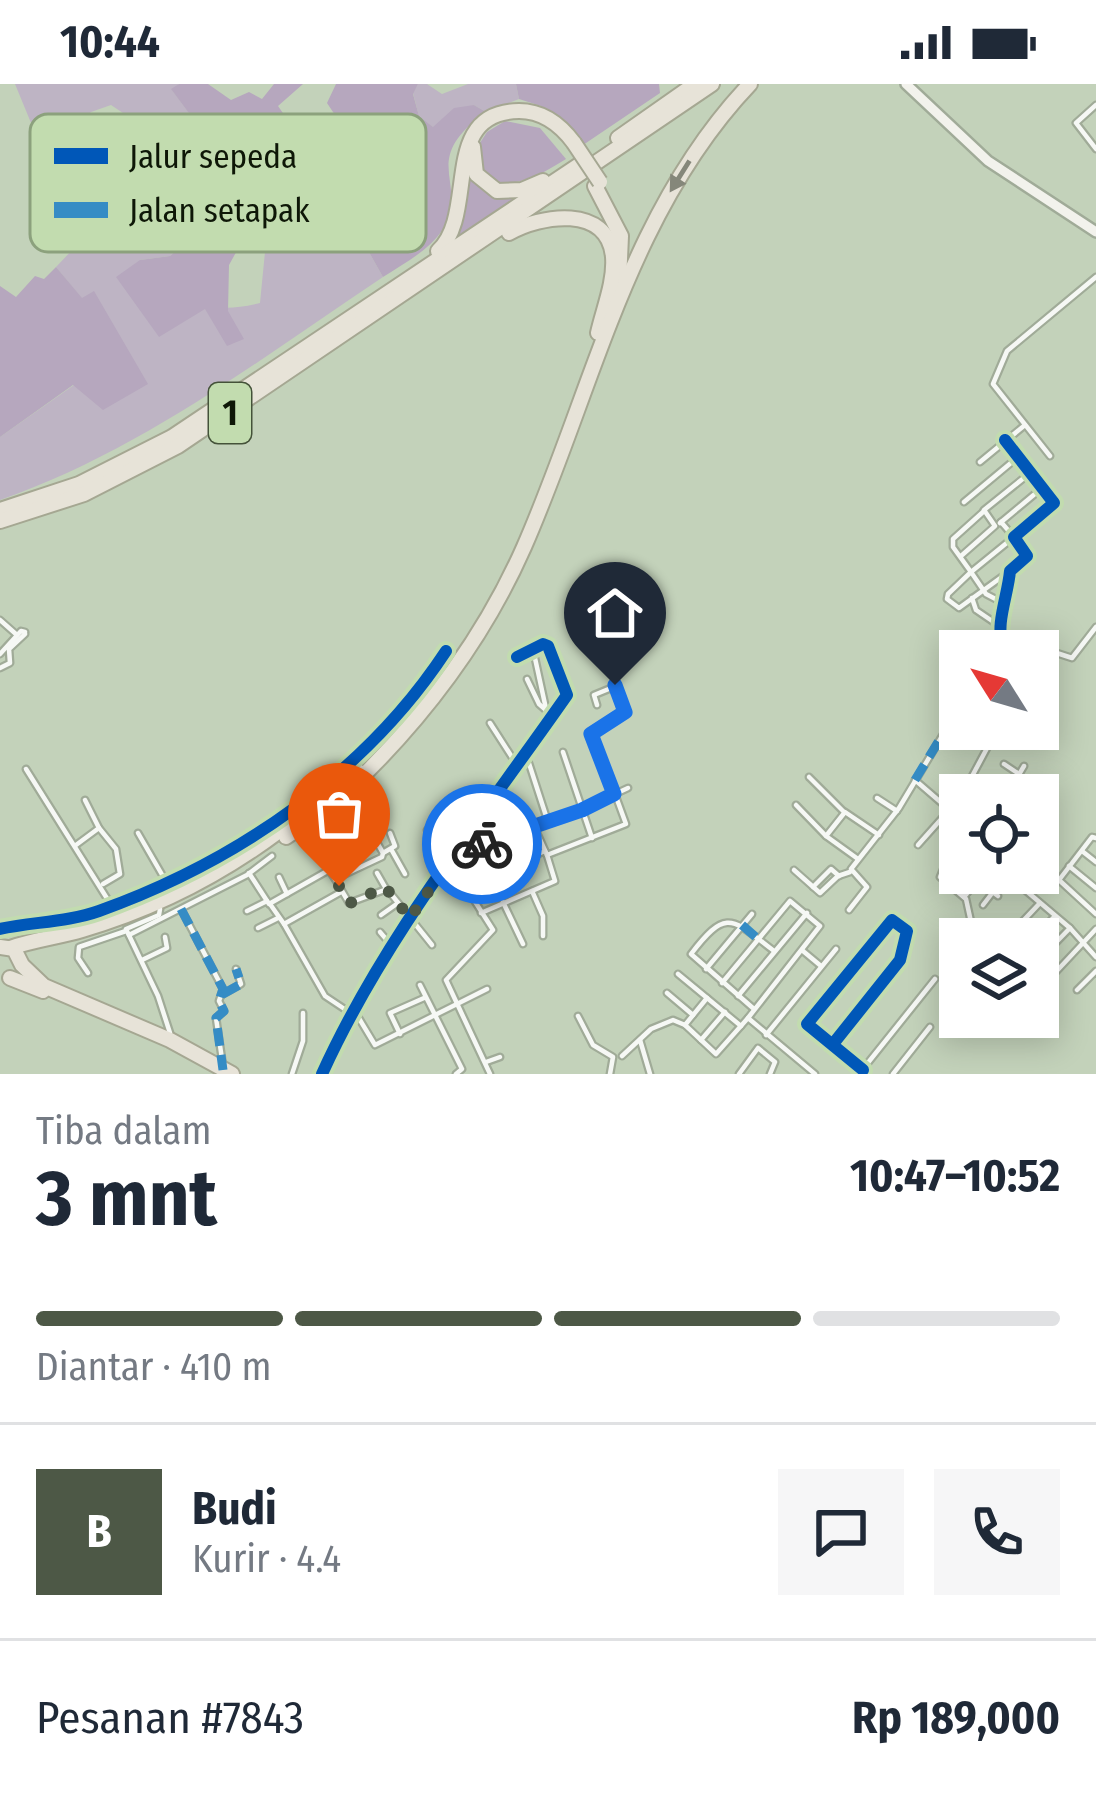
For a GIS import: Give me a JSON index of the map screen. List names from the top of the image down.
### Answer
{
  "streets": {
    "highway": ["1"]
  },
  "legend": ["Jalur sepeda", "Jalan setapak"],
  "north": "top left",
  "page": {
    "status": "10:44",
    "heading": ["3 mnt", "Tiba dalam", "10:47–10:52"],
    "panel": [
      "Budi",
      "Kurir · 4.4",
      "Pesanan #7843",
      "Rp 189,000"
    ],
    "bar": "Diantar · 410 m",
    "round": "B"
  }
}
